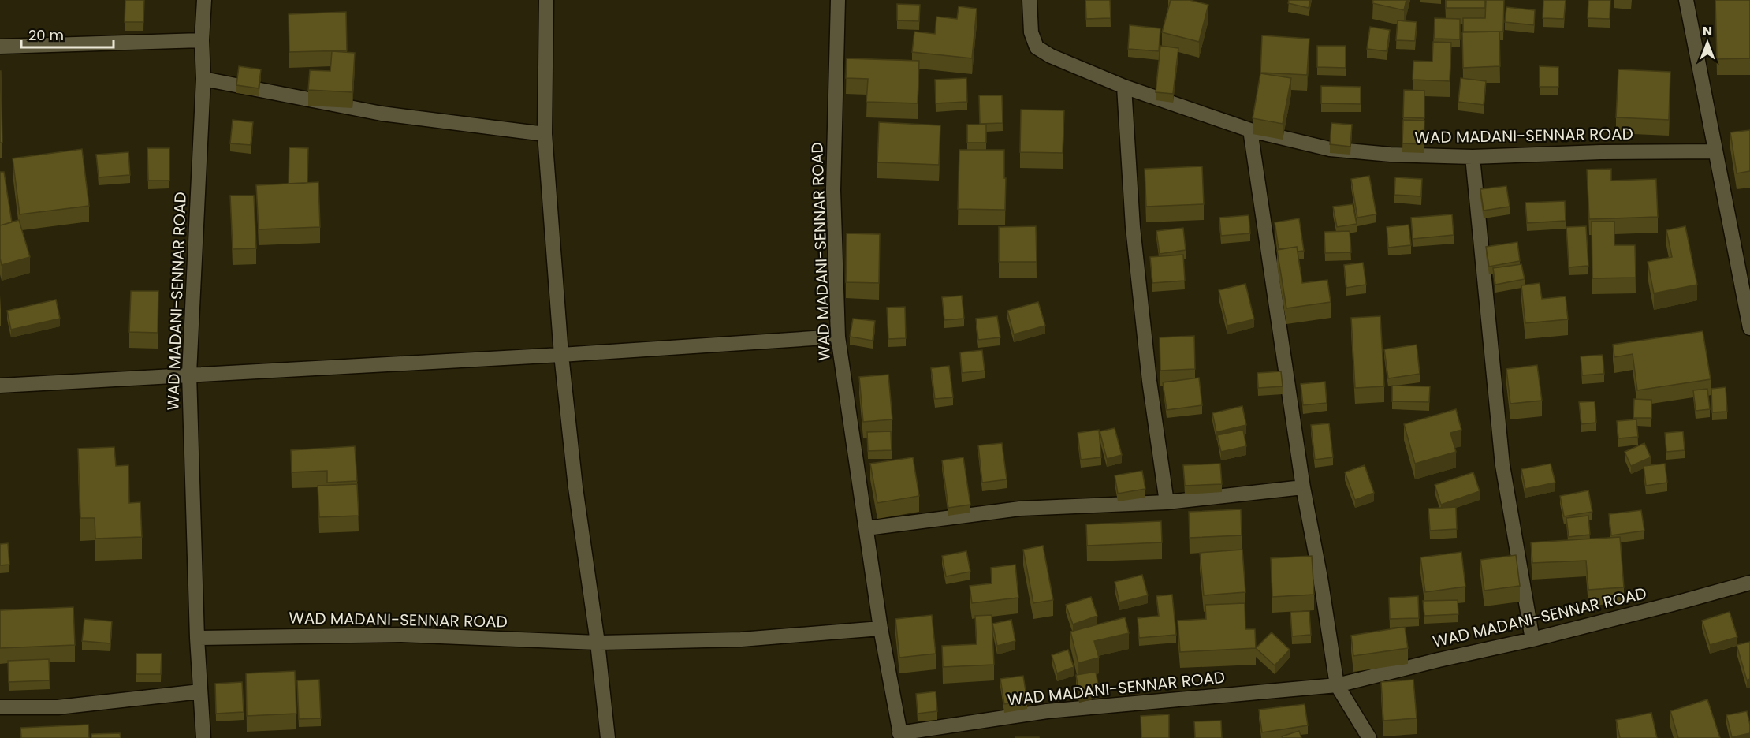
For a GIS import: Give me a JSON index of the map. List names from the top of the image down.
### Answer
{
  "streets": {
    "street": ["WAD MADANI-SENNAR ROAD"]
  },
  "scale_bar": "20 m",
  "north": "top"
}
